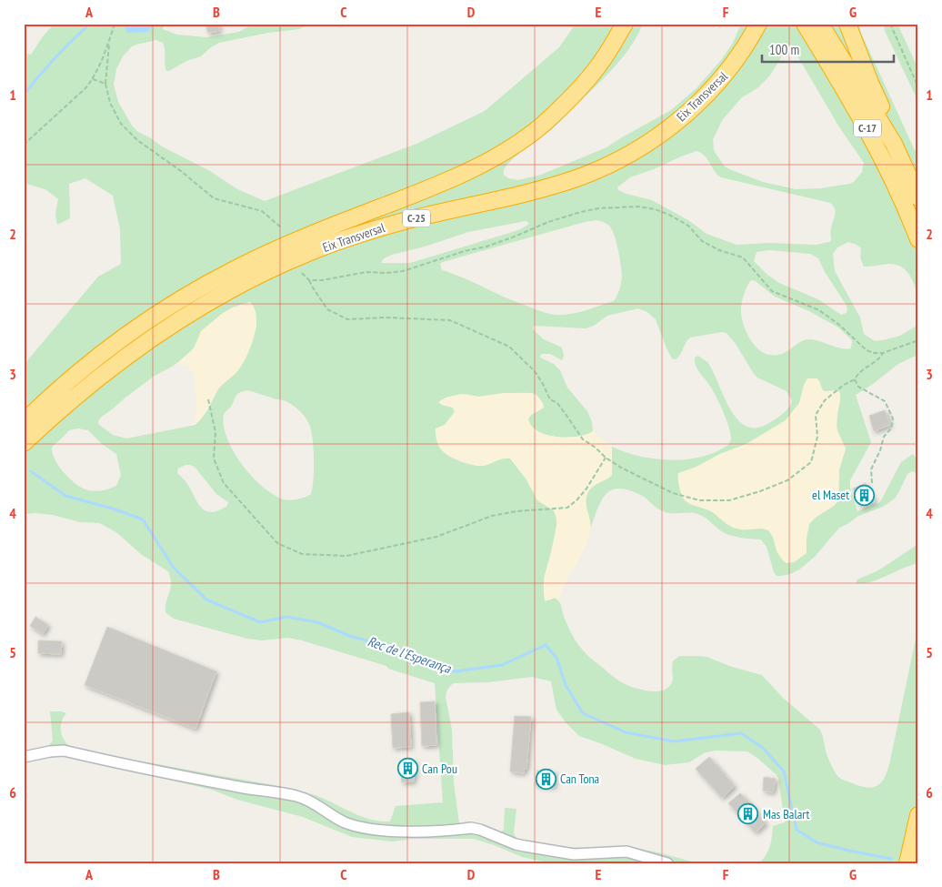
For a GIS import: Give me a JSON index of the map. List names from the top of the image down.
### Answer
{
  "streets": {
    "highway": ["Eix Transversal", "C-17", "C-25"]
  },
  "water": ["Rec de l'Esperança"],
  "places": {
    "building": [
      "el Maset",
      "Can Pou",
      "Can Tona",
      "Mas Balart"
    ]
  },
  "scale_bar": "100 m",
  "grid": {
    "columns": [
      "A",
      "B",
      "C",
      "D",
      "E",
      "F",
      "G"
    ],
    "rows": [
      "1",
      "2",
      "3",
      "4",
      "5",
      "6"
    ]
  }
}
